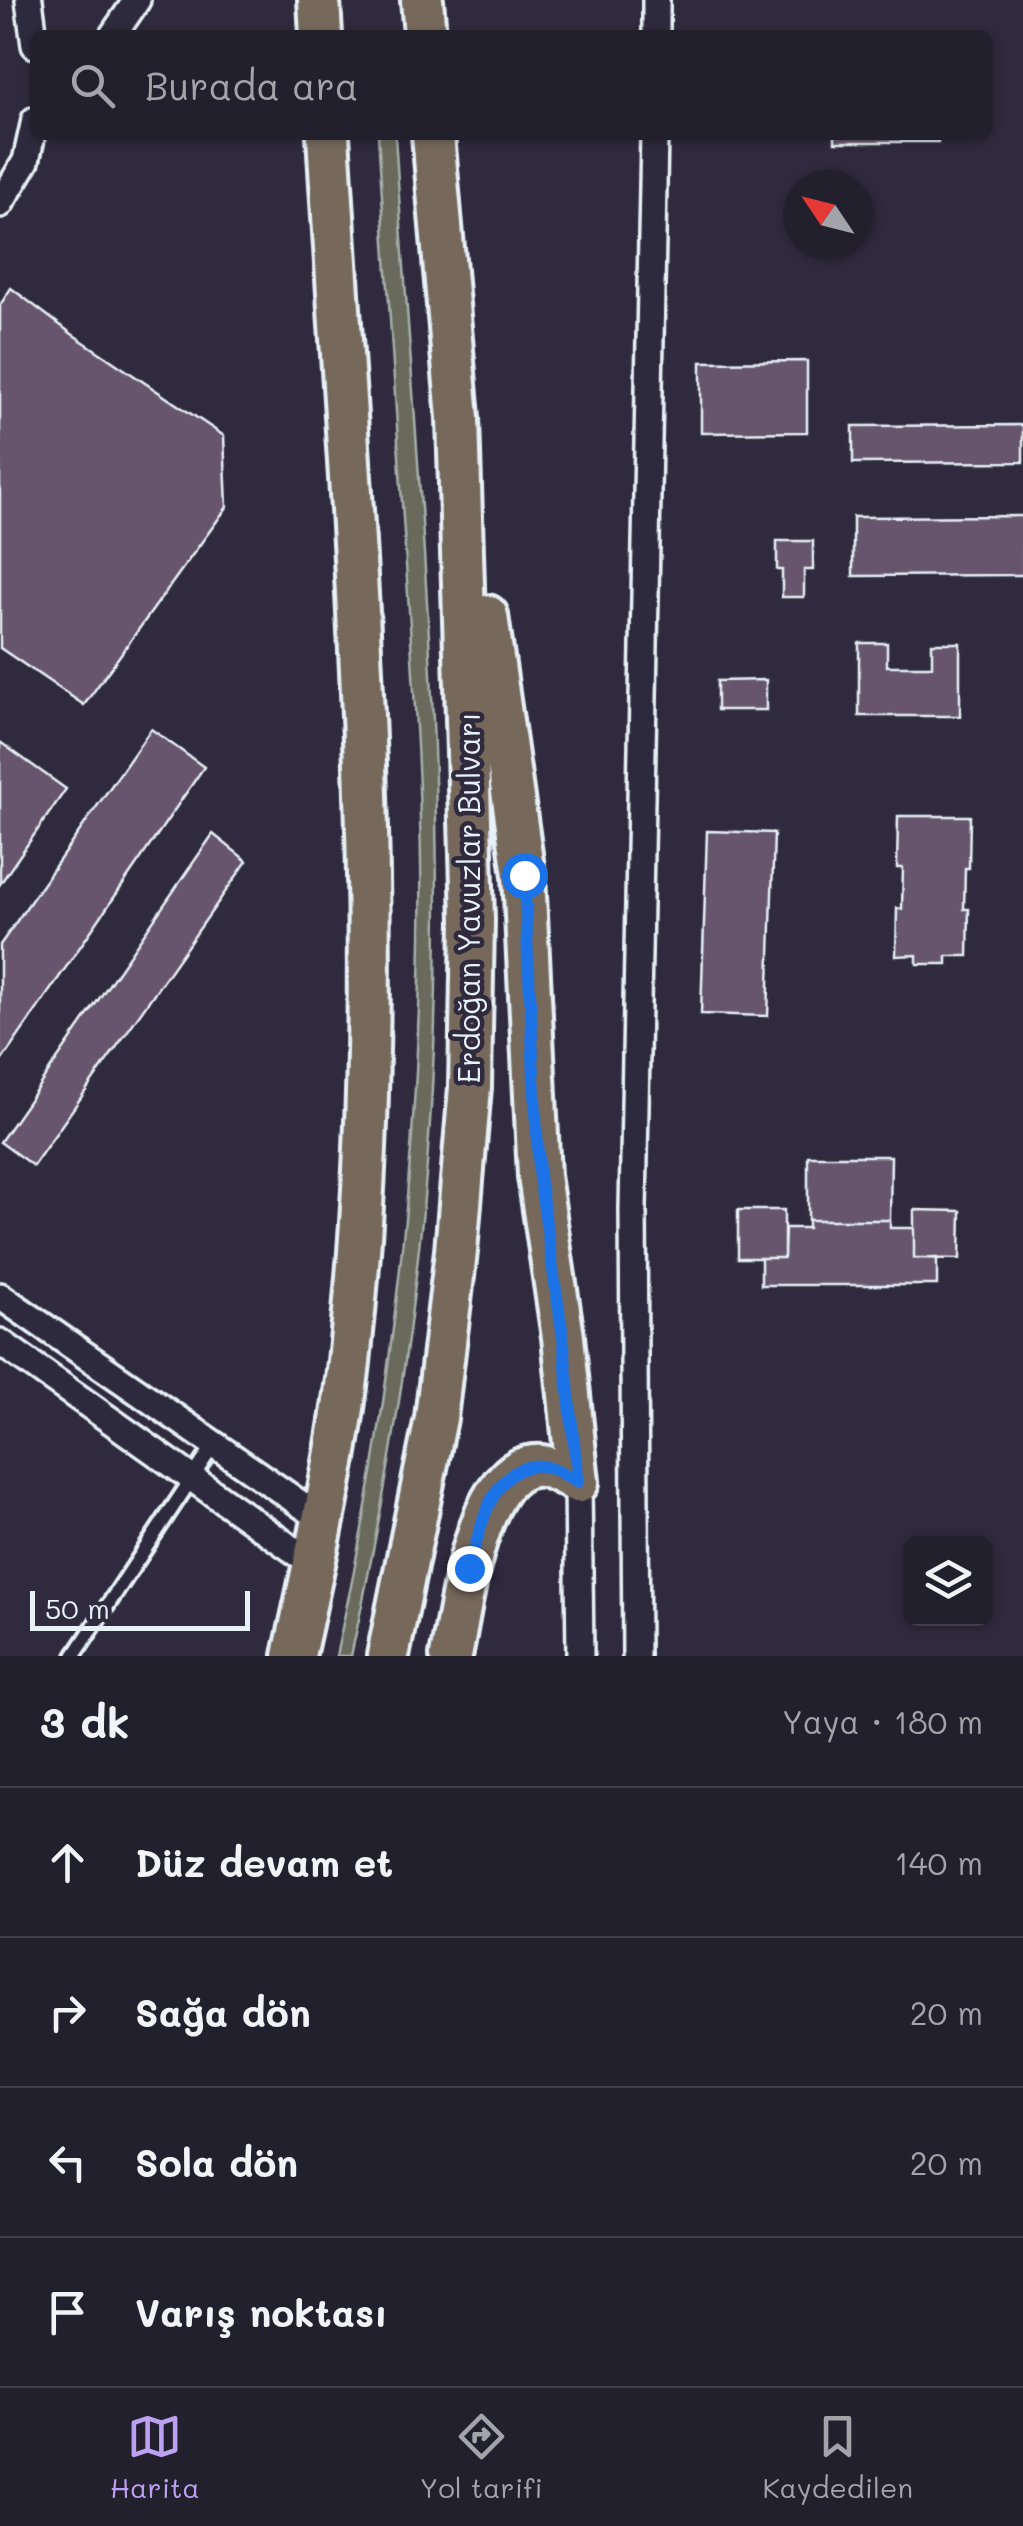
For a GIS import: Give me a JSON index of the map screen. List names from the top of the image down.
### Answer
{
  "streets": {
    "main road": ["Erdoğan Yavuzlar Bulvarı"]
  },
  "scale_bar": "50 m",
  "north": "top left",
  "page": {
    "search": "Burada ara",
    "scale": "50 m",
    "heading": ["3 dk", "Yaya · 180 m"],
    "list": [
      ["Düz devam et", "140 m"],
      ["Sağa dön", "20 m"],
      ["Sola dön", "20 m"],
      "Varış noktası"
    ],
    "nav": ["Harita", "Yol tarifi", "Kaydedilen"]
  }
}
